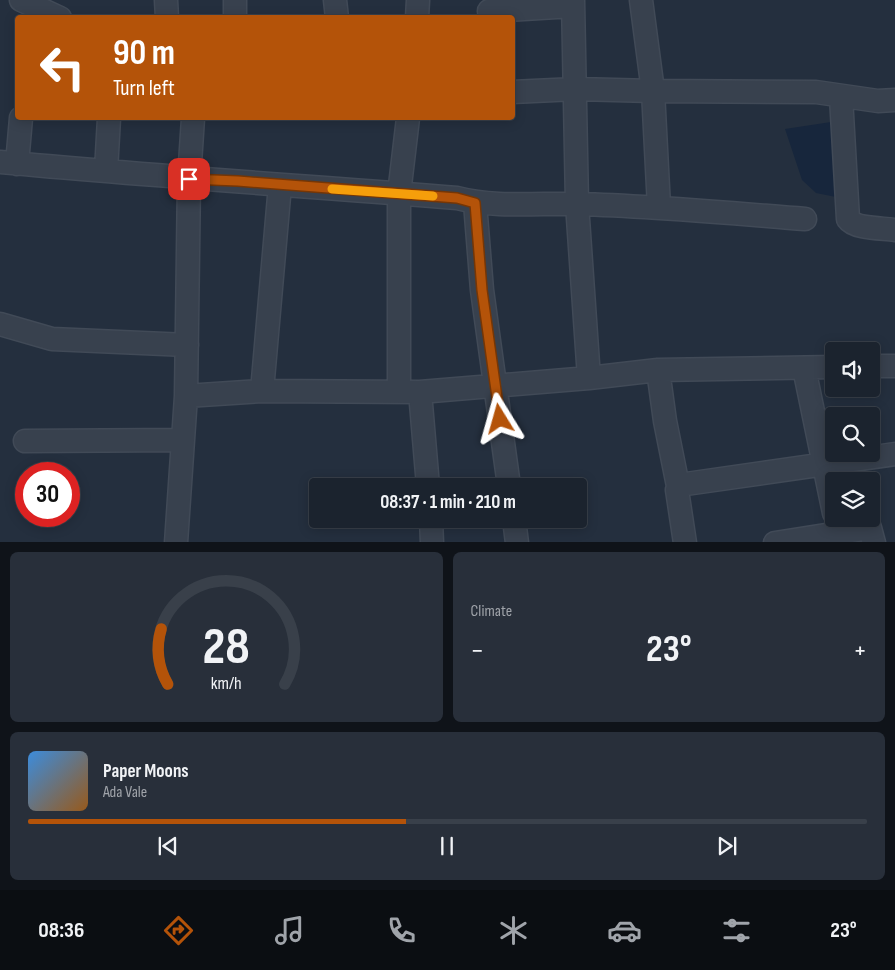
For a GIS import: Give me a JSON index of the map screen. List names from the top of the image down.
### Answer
{
  "page": {
    "turn": ["90 m", "Turn left"],
    "limit": "30",
    "trip": "08:37 · 1 min · 210 m",
    "tile": "Climate",
    "heat": ["−", "23°", "+"],
    "song": ["Paper Moons", "Ada Vale"],
    "tabs": ["08:36", "23°"],
    "gauge": ["28", "km/h"]
  }
}
